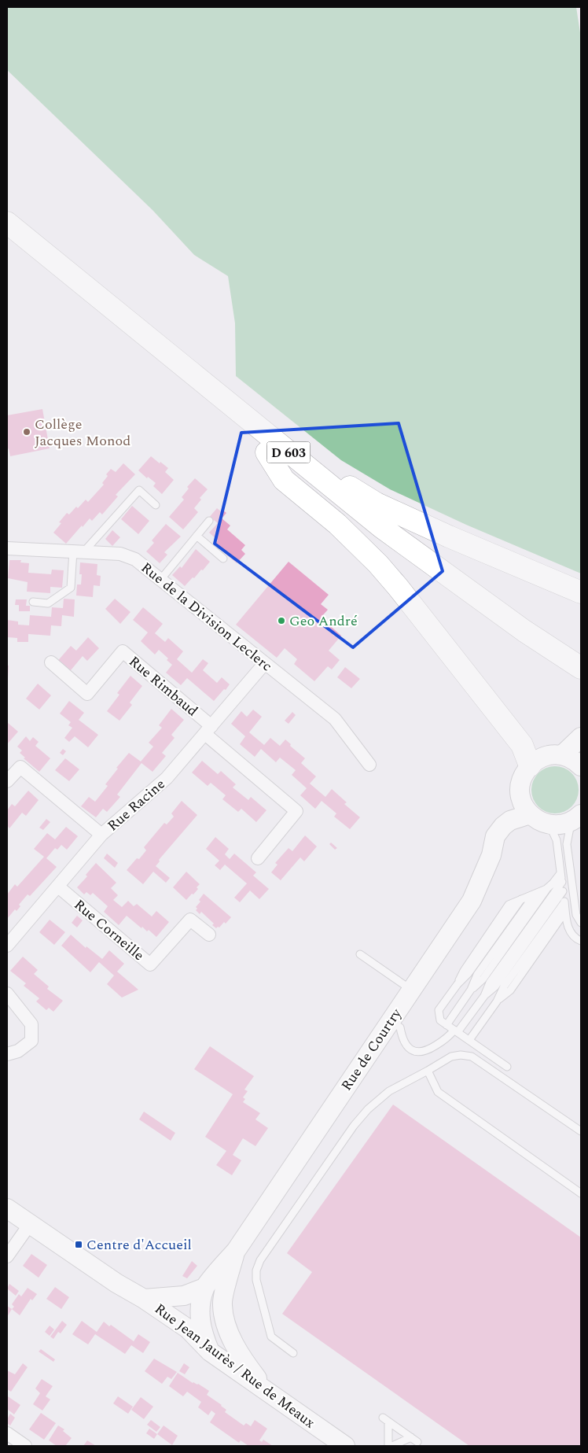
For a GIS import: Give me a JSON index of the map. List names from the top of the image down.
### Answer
{
  "streets": {
    "highway": ["D 603"],
    "main road": ["Rue de Courtry", "Rue Jean Jaurès / Rue de Meaux"],
    "street": [
      "Rue de la Division Leclerc",
      "Rue Rimbaud",
      "Rue Racine",
      "Rue Corneille"
    ]
  },
  "crossings": [
    ["Rue de la Division Leclerc", "Rue Racine"],
    ["Rue Rimbaud", "Rue Racine"],
    ["Rue Racine", "Rue Corneille"],
    ["Rue de Courtry", "Rue Jean Jaurès / Rue de Meaux"]
  ],
  "places": {
    "other": ["Collège Jacques Monod", "Geo André"],
    "transit": ["Centre d'Accueil"]
  }
}
